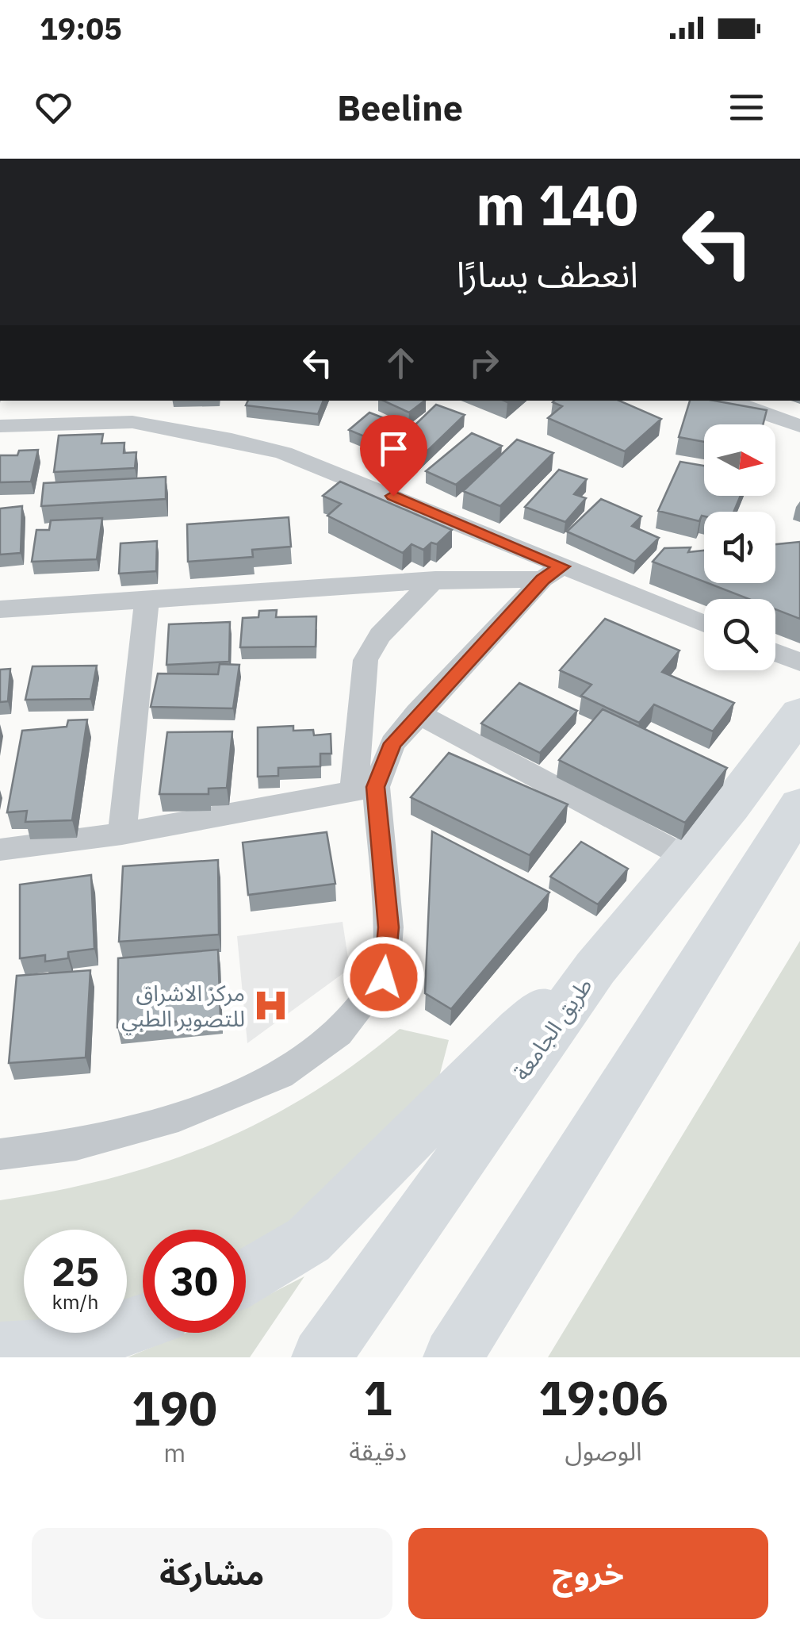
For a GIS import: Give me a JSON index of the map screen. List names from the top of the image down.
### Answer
{
  "streets": {
    "highway": ["طريق الجامعة"]
  },
  "places": {
    "hospital": ["مركز الاشراق للتصوير الطبي"]
  },
  "north": "right",
  "page": {
    "status": "19:05",
    "header": "Beeline",
    "turn": ["140 m", "انعطف يسارًا"],
    "speed": "25 km/h",
    "limit": "30",
    "eta": [
      "19:06",
      "الوصول",
      "1",
      "دقيقة",
      "190",
      "m"
    ],
    "buttons": ["خروج", "مشاركة"]
  }
}
